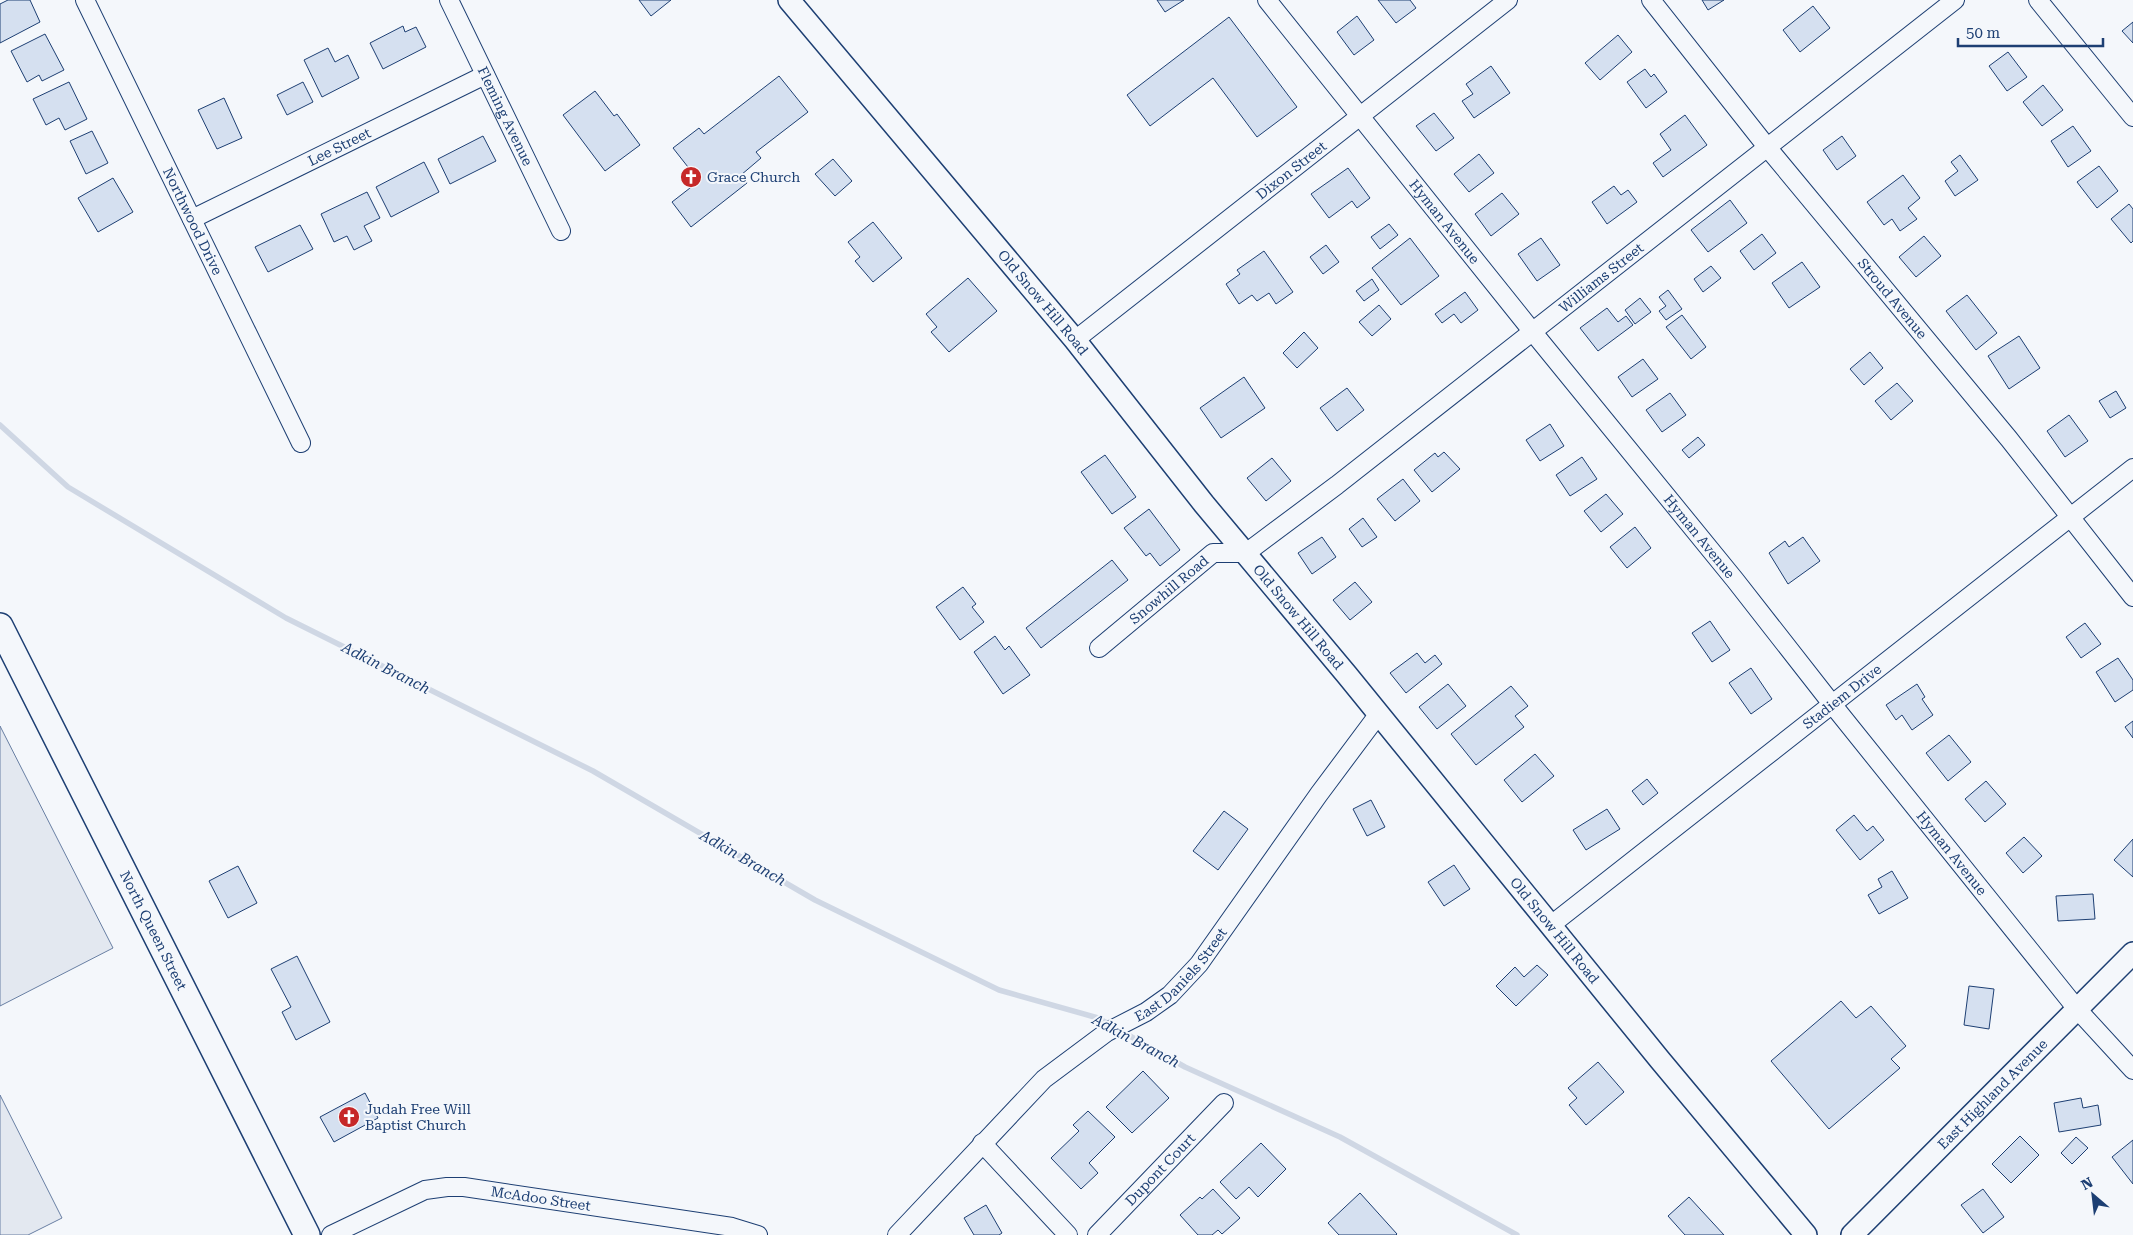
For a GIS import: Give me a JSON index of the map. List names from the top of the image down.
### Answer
{
  "streets": {
    "main road": ["North Queen Street"],
    "street": [
      "Fleming Avenue",
      "Lee Street",
      "Dixon Street",
      "Northwood Drive",
      "Hyman Avenue",
      "Williams Street",
      "Stroud Avenue",
      "Old Snow Hill Road",
      "Snowhill Road",
      "Stadiem Drive",
      "East Daniels Street",
      "East Highland Avenue",
      "Dupont Court",
      "McAdoo Street"
    ]
  },
  "crossings": [
    ["Fleming Avenue", "Lee Street"],
    ["Lee Street", "Northwood Drive"],
    ["Dixon Street", "Hyman Avenue"],
    ["Dixon Street", "Old Snow Hill Road"],
    ["Hyman Avenue", "Williams Street"],
    ["Hyman Avenue", "Stadiem Drive"],
    ["Hyman Avenue", "East Highland Avenue"],
    ["Williams Street", "Stroud Avenue"],
    ["Williams Street", "Old Snow Hill Road"],
    ["Williams Street", "Snowhill Road"],
    ["Stroud Avenue", "Stadiem Drive"],
    ["Old Snow Hill Road", "Snowhill Road"],
    ["Old Snow Hill Road", "Stadiem Drive"],
    ["Old Snow Hill Road", "East Daniels Street"]
  ],
  "water": ["Adkin Branch"],
  "places": {
    "church": ["Grace Church", "Judah Free Will Baptist Church"]
  },
  "scale_bar": "50 m",
  "north": "top left"
}
